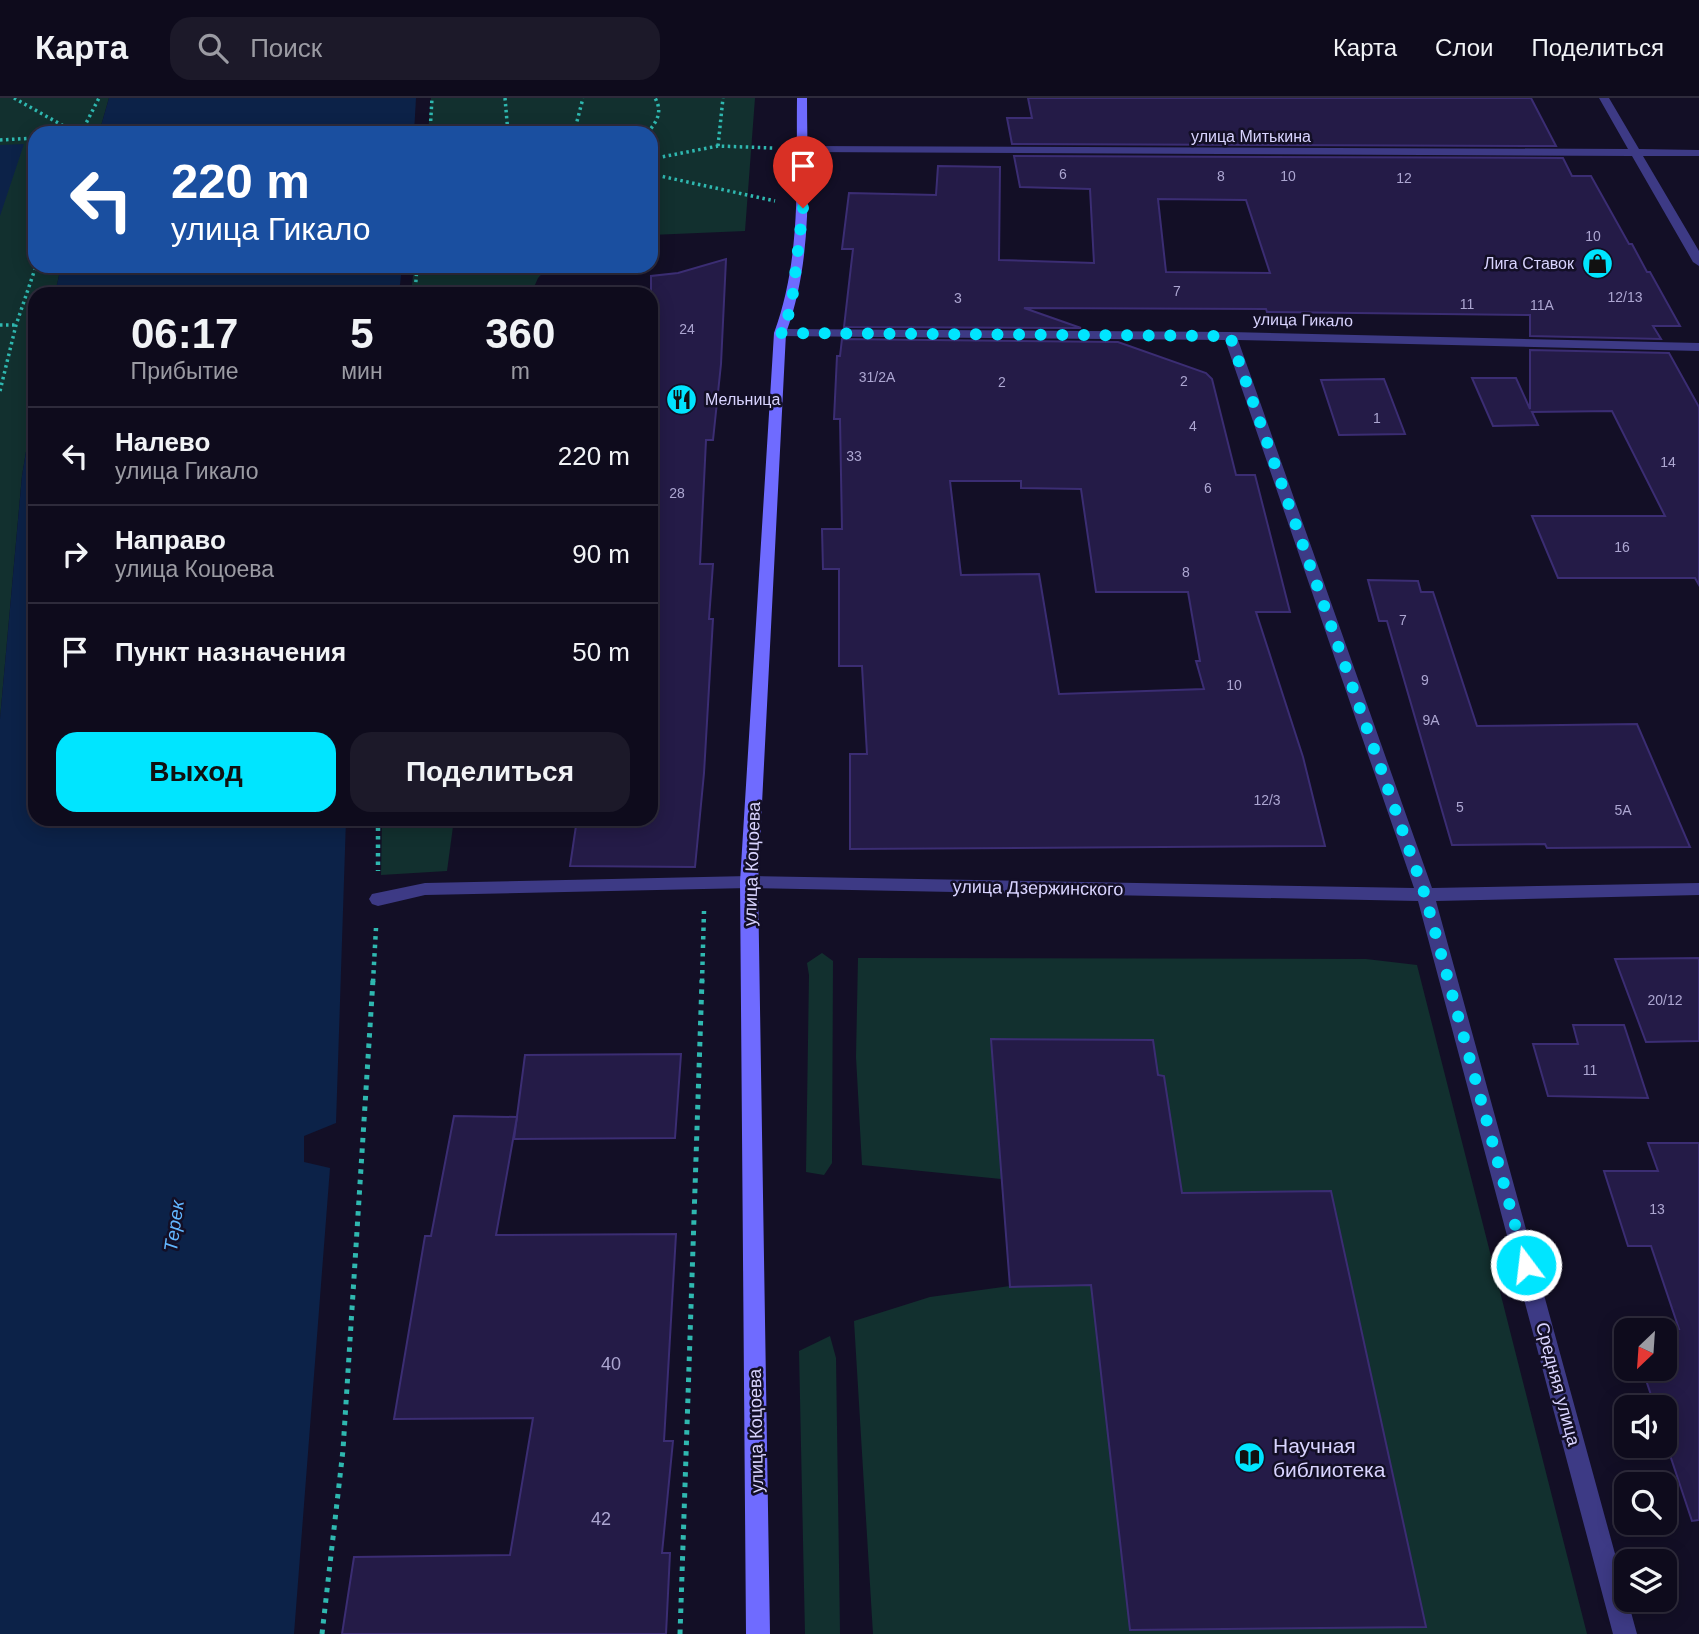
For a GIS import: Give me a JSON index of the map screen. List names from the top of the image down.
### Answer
{
  "streets": {
    "street": [
      "улица Митькина",
      "улица Гикало",
      "улица Коцоева",
      "улица Дзержинского",
      "Средняя улица"
    ]
  },
  "crossings": [
    ["улица Митькина", "улица Коцоева"],
    ["улица Гикало", "улица Коцоева"],
    ["улица Гикало", "Средняя улица"],
    ["улица Коцоева", "улица Дзержинского"],
    ["улица Дзержинского", "Средняя улица"]
  ],
  "water": ["Терек"],
  "places": {
    "shop": ["Лига Ставок"],
    "restaurant": ["Мельница"],
    "library": ["Научная библиотека"]
  },
  "house_numbers": [
    "6",
    "8",
    "10",
    "12",
    "10",
    "7",
    "12/13",
    "3",
    "11",
    "11А",
    "24",
    "31/2А",
    "2",
    "2",
    "1",
    "4",
    "33",
    "14",
    "6",
    "28",
    "16",
    "8",
    "7",
    "9",
    "10",
    "9А",
    "12/3",
    "5",
    "5А",
    "20/12",
    "11",
    "13",
    "40",
    "42"
  ],
  "north": "bottom left",
  "page": {
    "header": "Карта",
    "search": "Поиск",
    "nav": ["Карта", "Слои", "Поделиться"],
    "turn": ["220 m", "улица Гикало"],
    "eta": [
      "06:17",
      "Прибытие",
      "5",
      "мин",
      "360",
      "m"
    ],
    "list": [
      {
        "name": "Налево",
        "note": "улица Гикало",
        "value": "220 m"
      },
      {
        "name": "Направо",
        "note": "улица Коцоева",
        "value": "90 m"
      },
      {
        "name": "Пункт назначения",
        "value": "50 m"
      }
    ],
    "buttons": ["Выход", "Поделиться"]
  }
}
